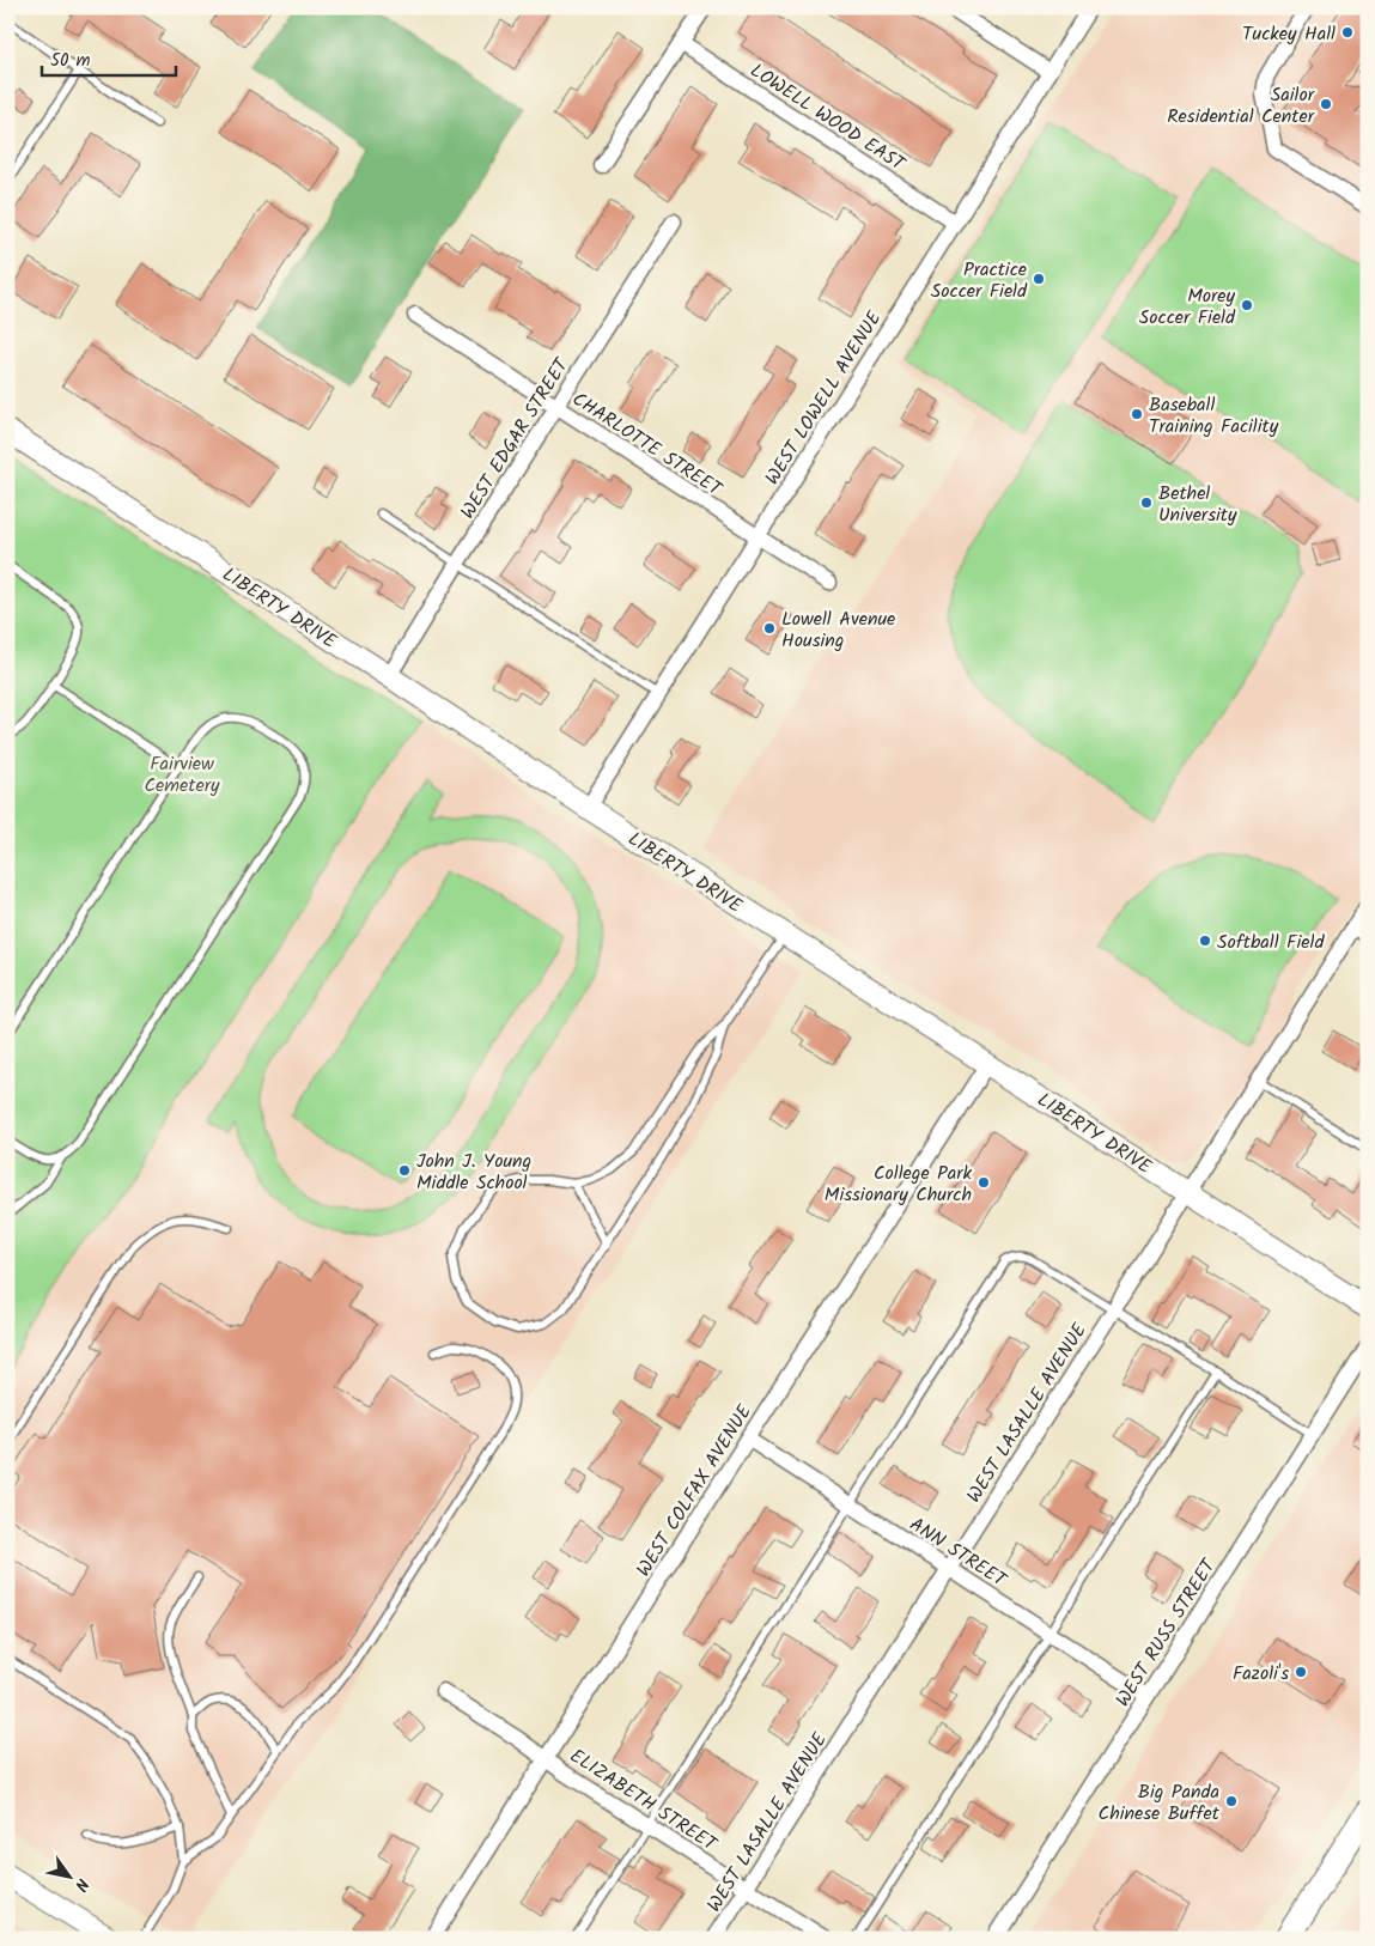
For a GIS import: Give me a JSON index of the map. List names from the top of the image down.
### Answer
{
  "streets": {
    "street": [
      "LOWELL WOOD EAST",
      "WEST LOWELL AVENUE",
      "WEST EDGAR STREET",
      "CHARLOTTE STREET",
      "LIBERTY DRIVE",
      "WEST LASALLE AVENUE",
      "WEST COLFAX AVENUE",
      "ANN STREET",
      "WEST RUSS STREET",
      "ELIZABETH STREET"
    ]
  },
  "crossings": [
    ["LOWELL WOOD EAST", "WEST LOWELL AVENUE"],
    ["WEST LOWELL AVENUE", "CHARLOTTE STREET"],
    ["WEST LOWELL AVENUE", "LIBERTY DRIVE"],
    ["WEST EDGAR STREET", "CHARLOTTE STREET"],
    ["WEST EDGAR STREET", "LIBERTY DRIVE"],
    ["LIBERTY DRIVE", "WEST LASALLE AVENUE"],
    ["LIBERTY DRIVE", "WEST COLFAX AVENUE"],
    ["WEST LASALLE AVENUE", "ANN STREET"],
    ["WEST LASALLE AVENUE", "ELIZABETH STREET"],
    ["WEST COLFAX AVENUE", "ANN STREET"],
    ["WEST COLFAX AVENUE", "ELIZABETH STREET"],
    ["ANN STREET", "WEST RUSS STREET"]
  ],
  "parks": ["Fairview Cemetery"],
  "places": [
    "Tuckey Hall",
    "Sailor Residential Center",
    "Practice Soccer Field",
    "Morey Soccer Field",
    "Baseball Training Facility",
    "Bethel University",
    "Lowell Avenue Housing",
    "Softball Field",
    "John J. Young Middle School",
    "College Park Missionary Church",
    "Fazoli's",
    "Big Panda Chinese Buffet"
  ],
  "scale_bar": "50 m",
  "north": "bottom right"
}
